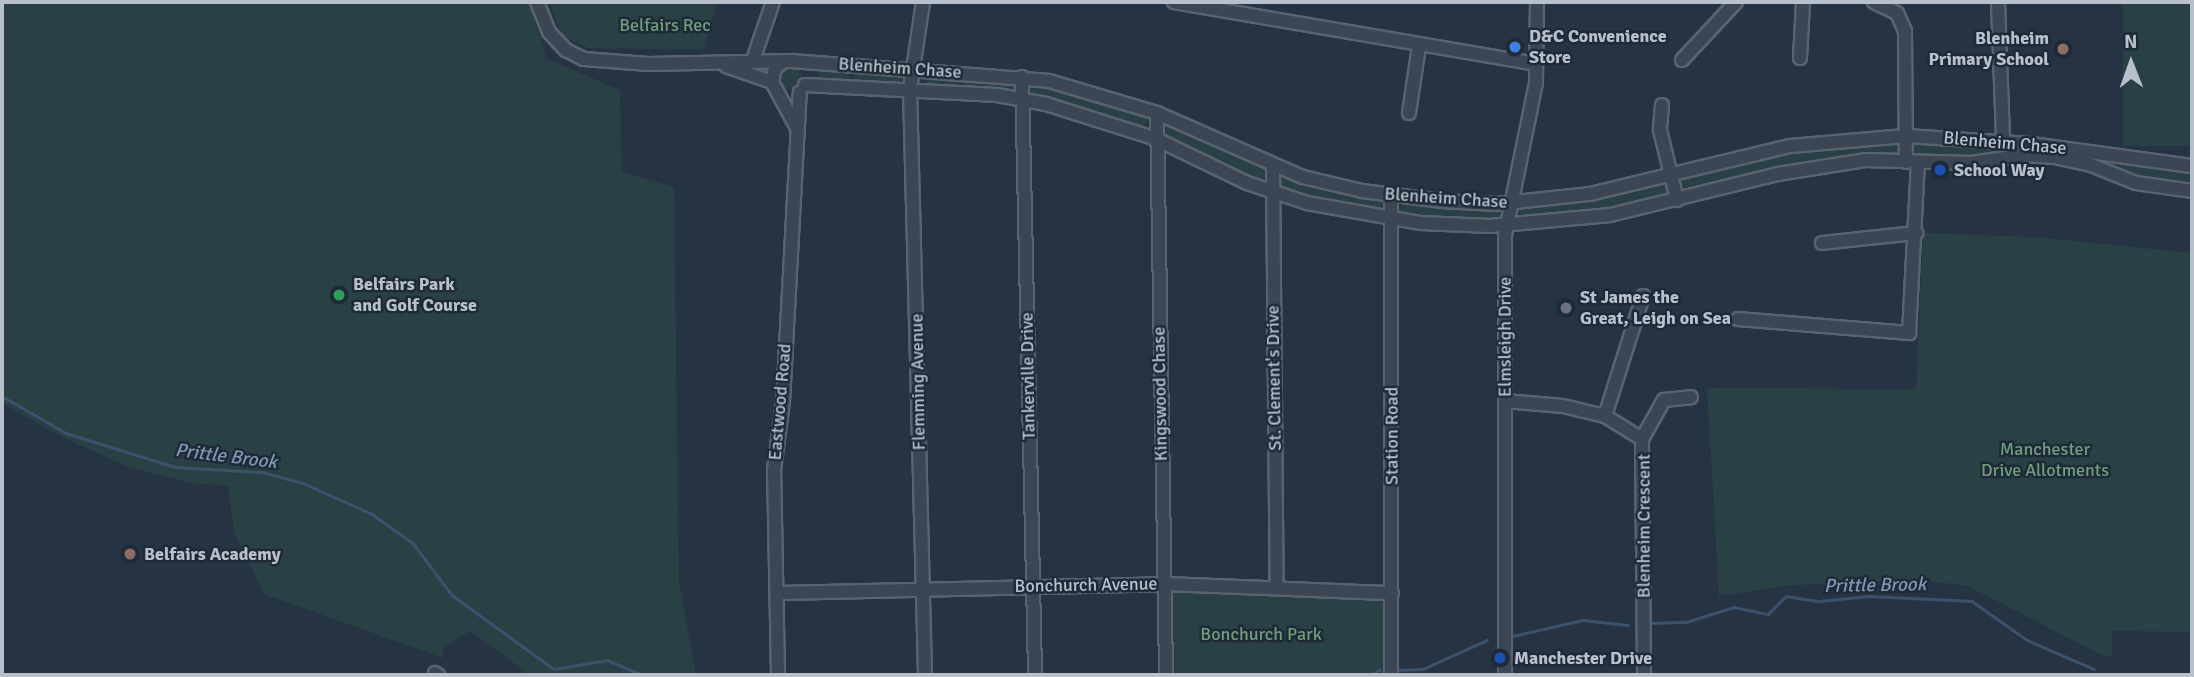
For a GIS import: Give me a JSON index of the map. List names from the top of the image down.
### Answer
{
  "streets": {
    "street": [
      "Blenheim Chase",
      "Elmsleigh Drive",
      "Tankerville Drive",
      "St. Clement's Drive",
      "Flemming Avenue",
      "Kingswood Chase",
      "Eastwood Road",
      "Station Road",
      "Blenheim Crescent",
      "Bonchurch Avenue"
    ]
  },
  "crossings": [
    ["Blenheim Chase", "Elmsleigh Drive"],
    ["Blenheim Chase", "Tankerville Drive"],
    ["Blenheim Chase", "St. Clement's Drive"],
    ["Blenheim Chase", "Flemming Avenue"],
    ["Blenheim Chase", "Kingswood Chase"],
    ["Blenheim Chase", "Eastwood Road"],
    ["Blenheim Chase", "Station Road"],
    ["Elmsleigh Drive", "Blenheim Crescent"],
    ["Tankerville Drive", "Bonchurch Avenue"],
    ["St. Clement's Drive", "Bonchurch Avenue"],
    ["Flemming Avenue", "Bonchurch Avenue"],
    ["Kingswood Chase", "Bonchurch Avenue"],
    ["Eastwood Road", "Bonchurch Avenue"],
    ["Station Road", "Bonchurch Avenue"]
  ],
  "water": ["Prittle Brook"],
  "parks": ["Belfairs Rec", "Manchester Drive Allotments", "Bonchurch Park"],
  "places": [
    "D&C Convenience Store",
    "Blenheim Primary School",
    "School Way",
    "Belfairs Park and Golf Course",
    "St James the Great, Leigh on Sea",
    "Belfairs Academy",
    "Manchester Drive"
  ],
  "north": "top"
}
